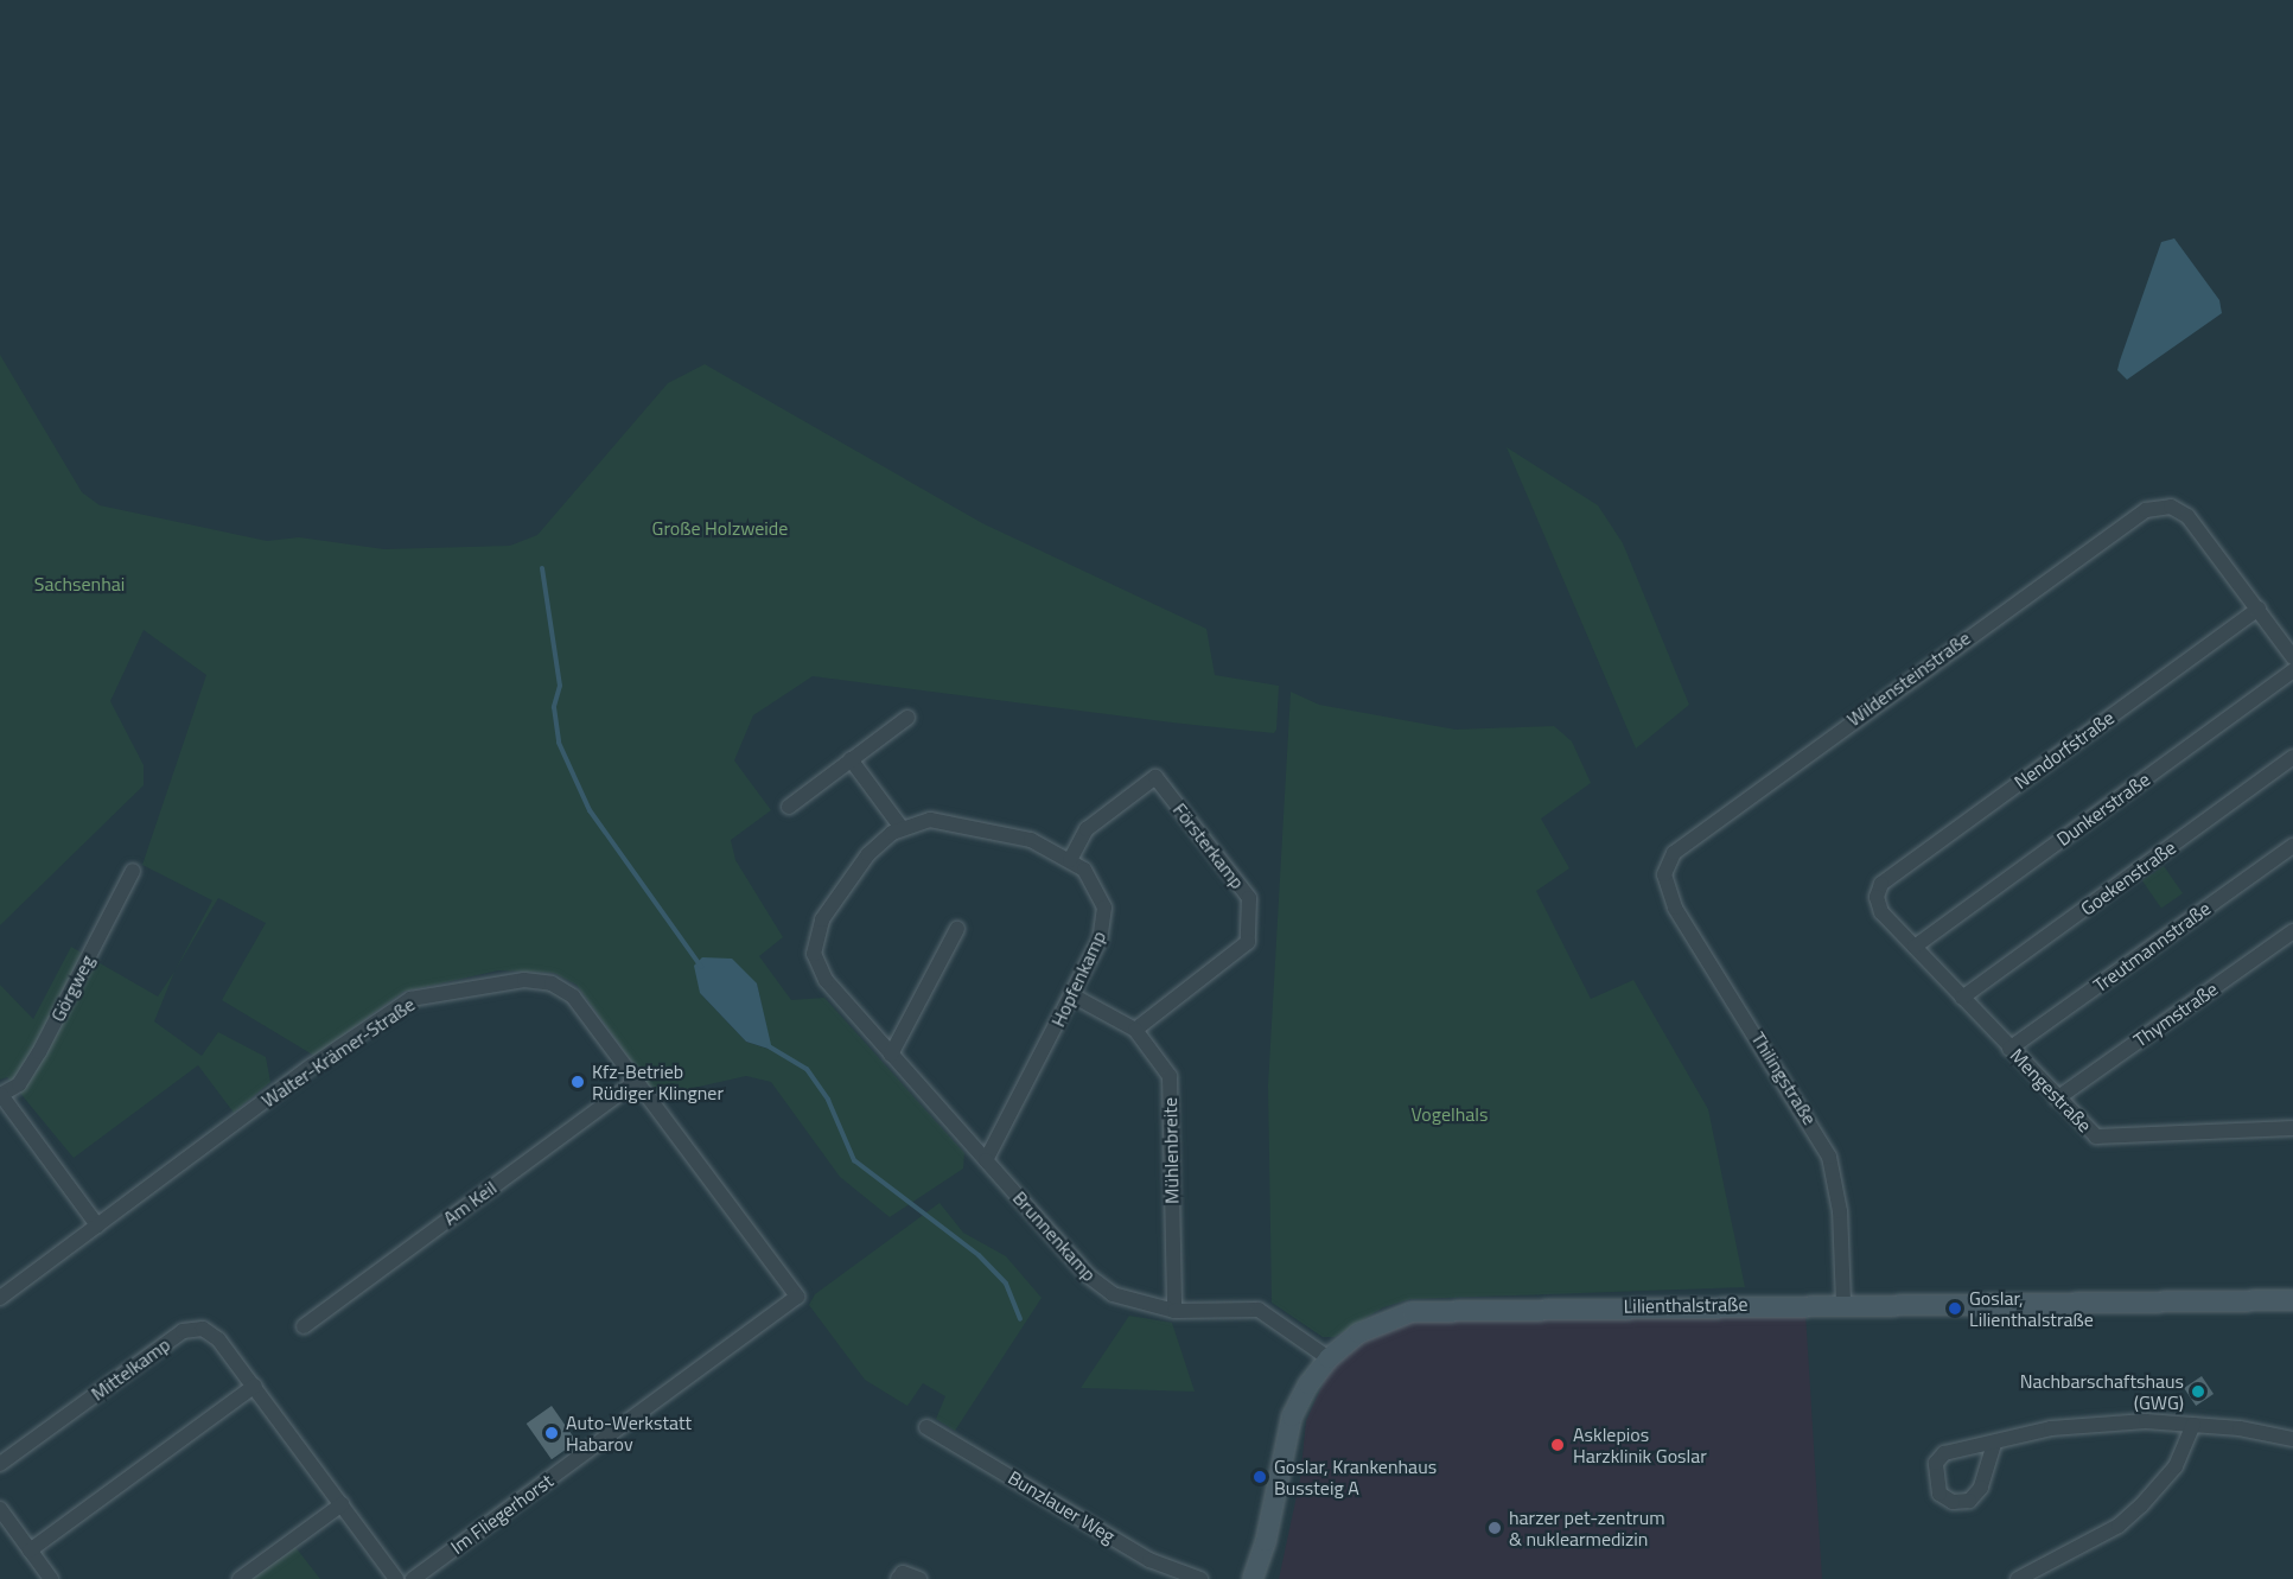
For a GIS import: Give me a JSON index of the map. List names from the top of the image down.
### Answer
{
  "streets": {
    "street": [
      "Wildensteinstraße",
      "Nendorfstraße",
      "Dunkerstraße",
      "Försterkamp",
      "Goekenstraße",
      "Treutmannstraße",
      "Hopfenkamp",
      "Görgweg",
      "Thymstraße",
      "Walter-Krämer-Straße",
      "Thilingstraße",
      "Mengestraße",
      "Mühlenbreite",
      "Am Keil",
      "Brunnenkamp",
      "Lilienthalstraße",
      "Mittelkamp",
      "Bunzlauer Weg",
      "Im Fliegerhorst"
    ]
  },
  "crossings": [
    ["Wildensteinstraße", "Nendorfstraße"],
    ["Wildensteinstraße", "Thilingstraße"],
    ["Nendorfstraße", "Mengestraße"],
    ["Dunkerstraße", "Mengestraße"],
    ["Försterkamp", "Hopfenkamp"],
    ["Försterkamp", "Mühlenbreite"],
    ["Goekenstraße", "Mengestraße"],
    ["Treutmannstraße", "Mengestraße"],
    ["Hopfenkamp", "Mühlenbreite"],
    ["Hopfenkamp", "Brunnenkamp"],
    ["Thymstraße", "Mengestraße"],
    ["Walter-Krämer-Straße", "Am Keil"],
    ["Walter-Krämer-Straße", "Im Fliegerhorst"],
    ["Thilingstraße", "Lilienthalstraße"],
    ["Mühlenbreite", "Brunnenkamp"],
    ["Brunnenkamp", "Lilienthalstraße"]
  ],
  "parks": ["Große Holzweide", "Sachsenhai", "Vogelhals"],
  "places": [
    "Kfz-Betrieb Rüdiger Klingner",
    "Goslar, Lilienthalstraße",
    "Nachbarschaftshaus (GWG)",
    "Auto-Werkstatt Habarov",
    "Asklepios Harzklinik Goslar",
    "Goslar, Krankenhaus Bussteig A",
    "harzer pet-zentrum & nuklearmedizin"
  ]
}
